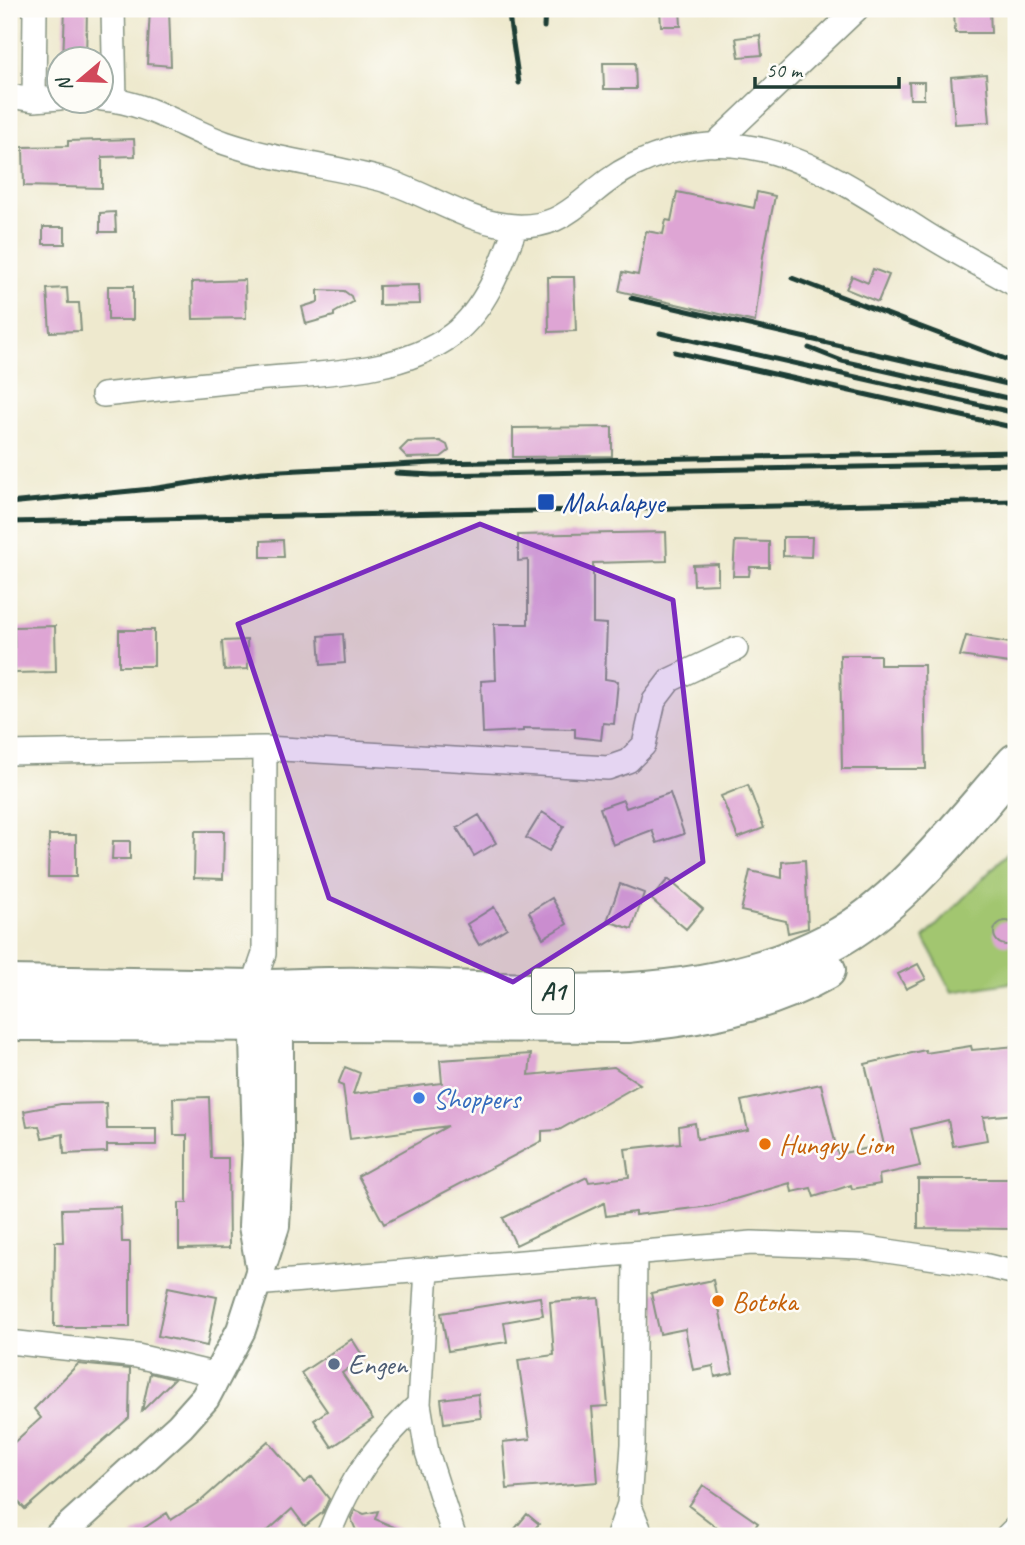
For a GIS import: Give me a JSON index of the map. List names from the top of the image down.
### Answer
{
  "streets": {
    "highway": ["A1"]
  },
  "places": {
    "transit": ["Mahalapye"],
    "other": [
      "Shoppers",
      "Hungry Lion",
      "Botoka",
      "Engen"
    ]
  },
  "scale_bar": "50 m",
  "north": "left"
}
